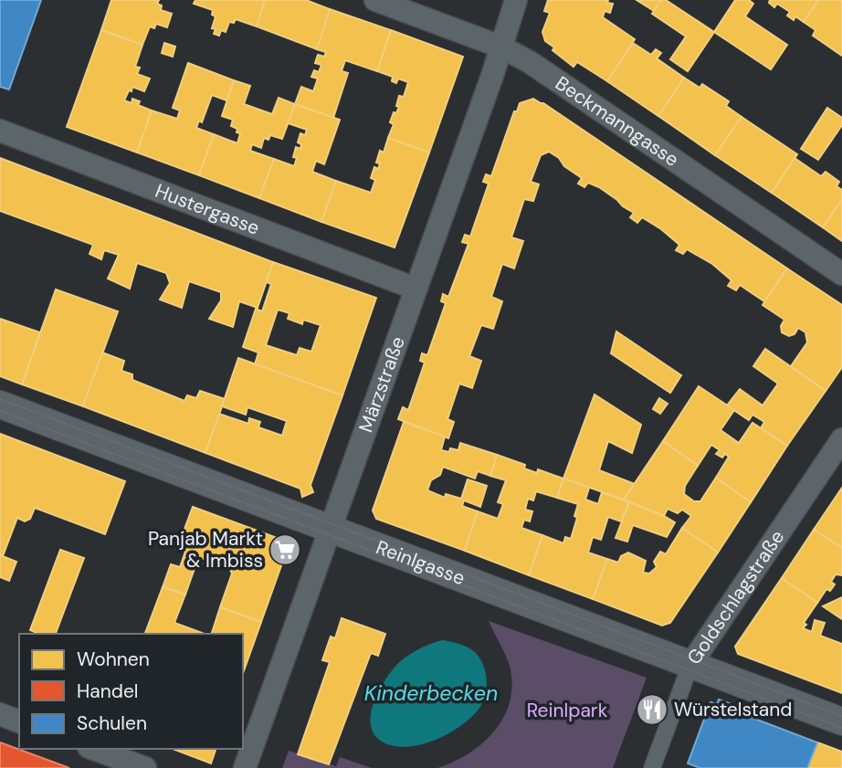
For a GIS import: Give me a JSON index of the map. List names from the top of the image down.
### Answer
{
  "streets": {
    "street": [
      "Beckmanngasse",
      "Hustergasse",
      "Märzstraße",
      "Reinlgasse",
      "Goldschlagstraße"
    ]
  },
  "crossings": [
    ["Beckmanngasse", "Märzstraße"],
    ["Hustergasse", "Märzstraße"],
    ["Märzstraße", "Reinlgasse"],
    ["Reinlgasse", "Goldschlagstraße"]
  ],
  "water": ["Kinderbecken"],
  "parks": ["Reinlpark"],
  "places": {
    "supermarket": ["Panjab Markt & Imbiss"],
    "restaurant": ["Würstelstand"]
  },
  "legend": ["Wohnen", "Handel", "Schulen"]
}
